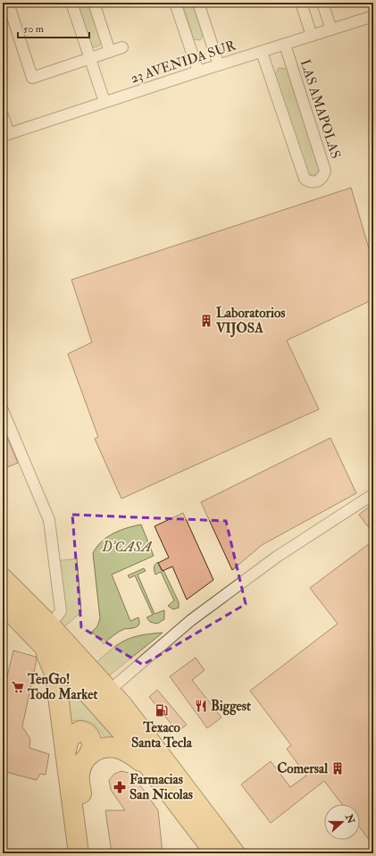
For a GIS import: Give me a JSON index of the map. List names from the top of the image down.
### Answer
{
  "streets": {
    "street": ["23 AVENIDA SUR", "LAS AMAPOLAS"]
  },
  "crossings": [
    ["23 AVENIDA SUR", "LAS AMAPOLAS"]
  ],
  "parks": ["D'CASA"],
  "places": {
    "building": ["Laboratorios VIJOSA", "Comersal"],
    "supermarket": ["TenGo! Todo Market"],
    "restaurant": ["Biggest"],
    "fuel station": ["Texaco Santa Tecla"],
    "pharmacy": ["Farmacias San Nicolas"]
  },
  "scale_bar": "50 m",
  "north": "right"
}
